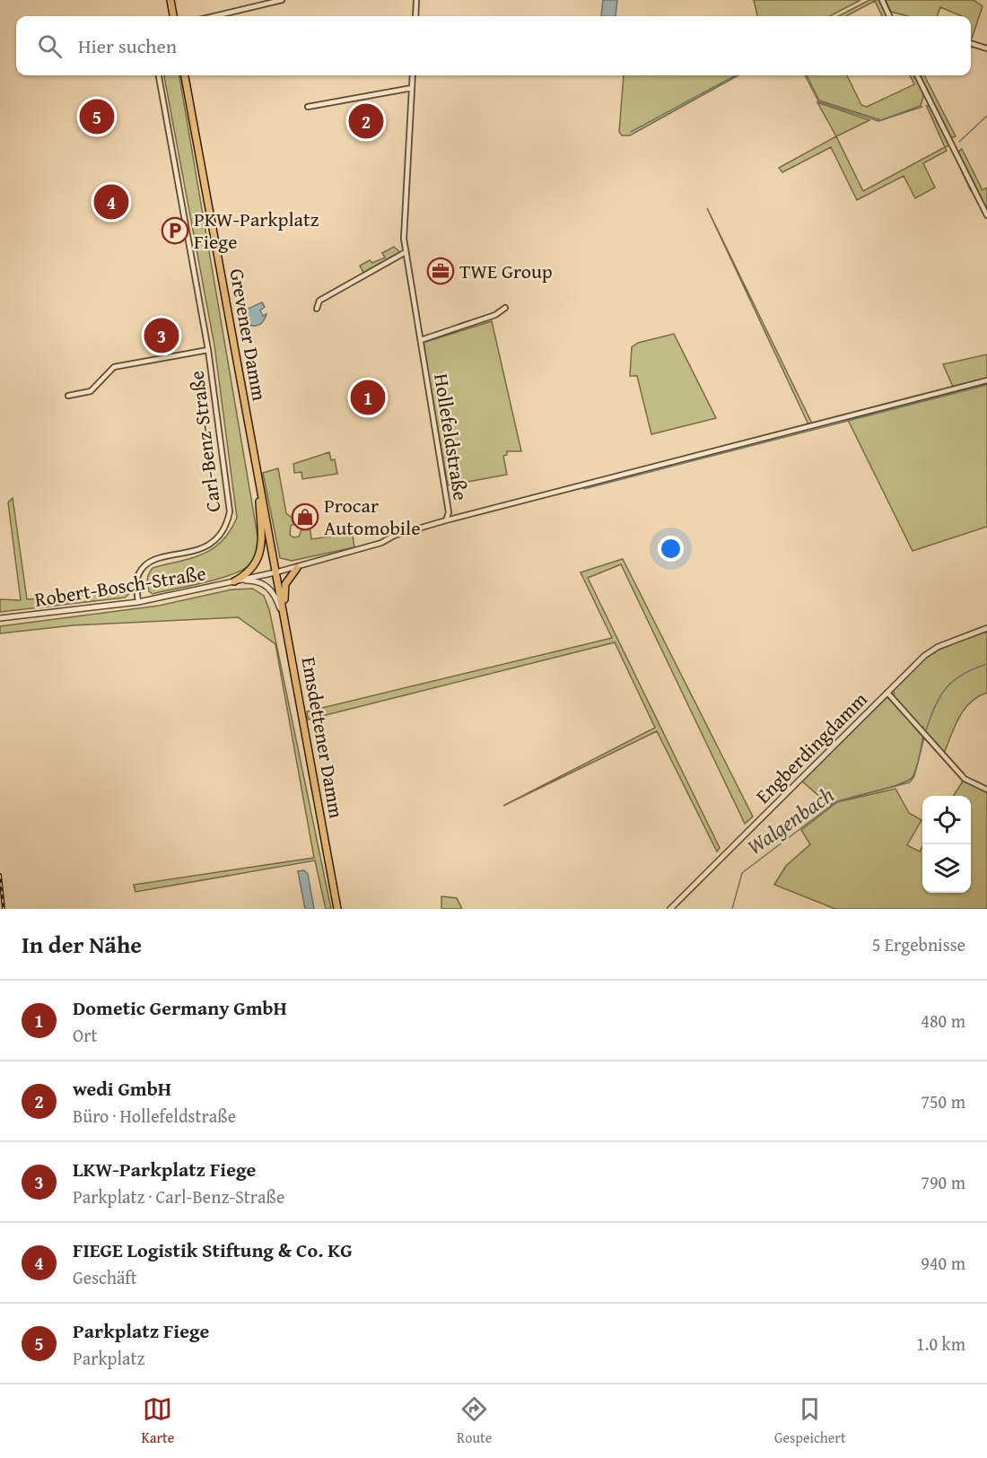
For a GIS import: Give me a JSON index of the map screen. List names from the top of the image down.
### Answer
{
  "streets": {
    "main road": ["Grevener Damm", "Emsdettener Damm"],
    "street": [
      "Hollefeldstraße",
      "Carl-Benz-Straße",
      "Robert-Bosch-Straße",
      "Engberdingdamm"
    ]
  },
  "crossings": [
    ["Grevener Damm", "Hollefeldstraße"],
    ["Grevener Damm", "Robert-Bosch-Straße"],
    ["Grevener Damm", "Emsdettener Damm"],
    ["Hollefeldstraße", "Robert-Bosch-Straße"],
    ["Hollefeldstraße", "Emsdettener Damm"],
    ["Carl-Benz-Straße", "Robert-Bosch-Straße"],
    ["Robert-Bosch-Straße", "Emsdettener Damm"]
  ],
  "water": ["Walgenbach"],
  "places": {
    "parking": ["PKW-Parkplatz Fiege"],
    "office": ["TWE Group"],
    "shop": ["Procar Automobile"]
  },
  "page": {
    "search": "Hier suchen",
    "pins": [
      "5",
      "2",
      "4",
      "3",
      "1"
    ],
    "heading": ["In der Nähe", "5 Ergebnisse"],
    "list": [
      {
        "mark": "1",
        "name": "Dometic Germany GmbH",
        "note": "Ort",
        "value": "480 m"
      },
      {
        "mark": "2",
        "name": "wedi GmbH",
        "note": "Büro · Hollefeldstraße",
        "value": "750 m"
      },
      {
        "mark": "3",
        "name": "LKW-Parkplatz Fiege",
        "note": "Parkplatz · Carl-Benz-Straße",
        "value": "790 m"
      },
      {
        "mark": "4",
        "name": "FIEGE Logistik Stiftung & Co. KG",
        "note": "Geschäft",
        "value": "940 m"
      },
      {
        "mark": "5",
        "name": "Parkplatz Fiege",
        "note": "Parkplatz",
        "value": "1.0 km"
      }
    ],
    "nav": ["Karte", "Route", "Gespeichert"]
  }
}
